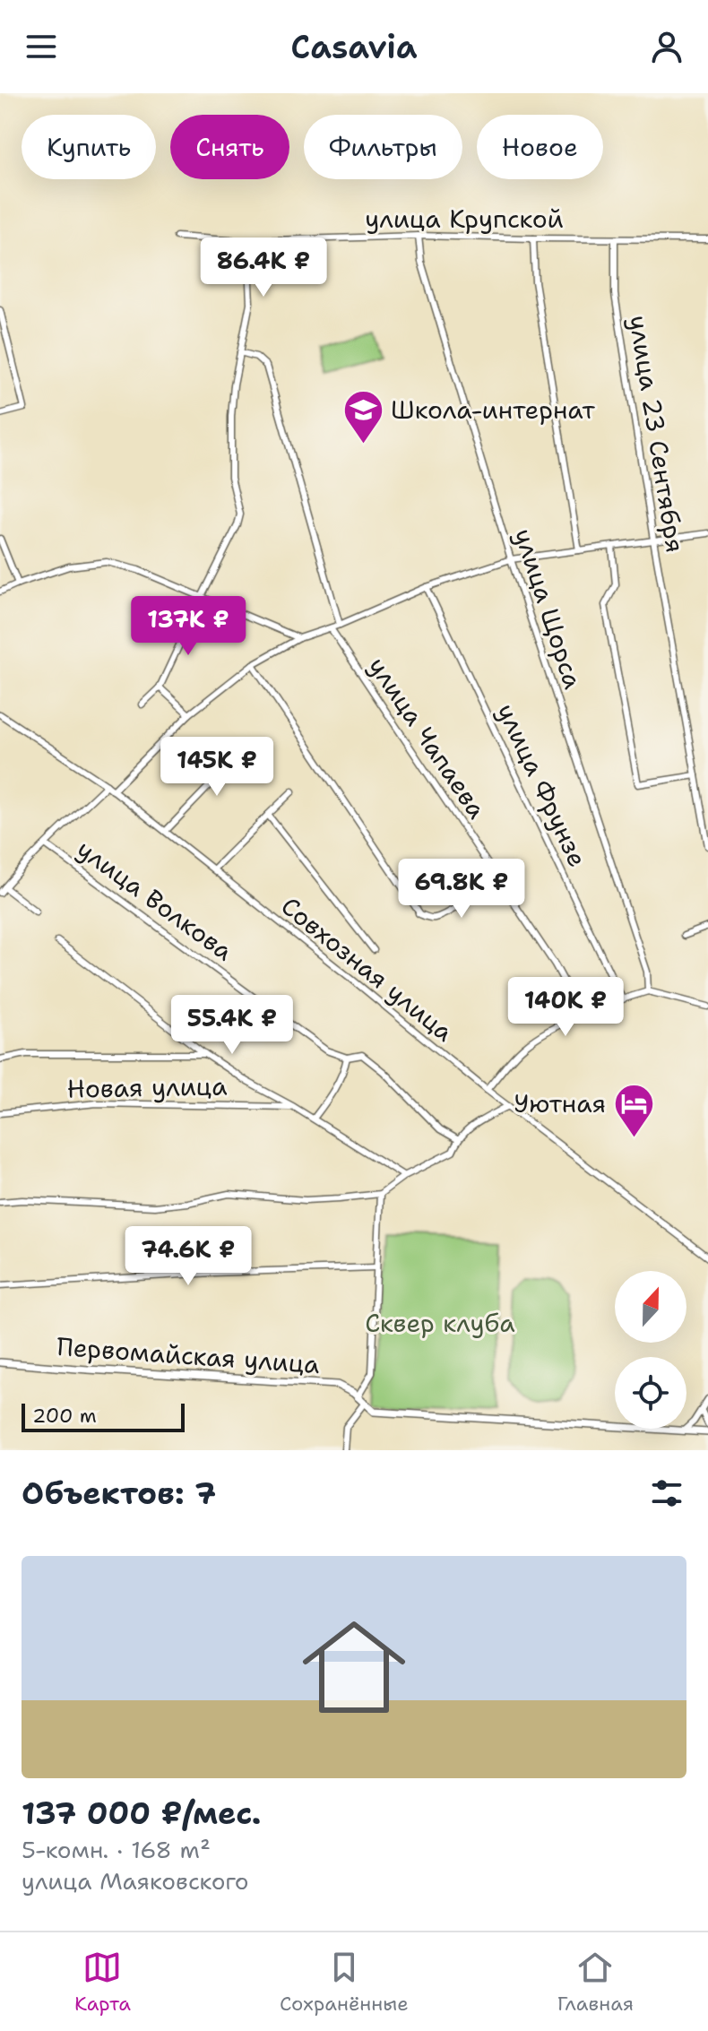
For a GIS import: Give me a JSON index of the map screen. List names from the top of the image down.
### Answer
{
  "streets": {
    "street": [
      "улица Крупской",
      "улица 23 Сентября",
      "улица Щорса",
      "улица Чапаева",
      "улица Фрунзе",
      "улица Волкова",
      "Совхозная улица",
      "Новая улица",
      "Первомайская улица"
    ]
  },
  "crossings": [
    ["улица Крупской", "улица 23 Сентября"],
    ["улица Крупской", "улица Щорса"]
  ],
  "parks": ["Сквер клуба"],
  "places": {
    "school or university": ["Школа-интернат"],
    "hotel": ["Уютная"]
  },
  "scale_bar": "200 m",
  "north": "top",
  "page": {
    "header": "Casavia",
    "chip": [
      "Купить",
      "Снять",
      "Фильтры",
      "Новое"
    ],
    "price": [
      "86.4K ₽",
      "137K ₽",
      "145K ₽",
      "69.8K ₽",
      "140K ₽",
      "55.4K ₽",
      "74.6K ₽"
    ],
    "scale": "200 m",
    "heading": "Объектов: 7",
    "list": [
      {
        "name": "137 000 ₽/мес.",
        "note": "5-комн. · 168 m² · улица Маяковского"
      }
    ],
    "tabs": ["Карта", "Сохранённые", "Главная"]
  }
}
